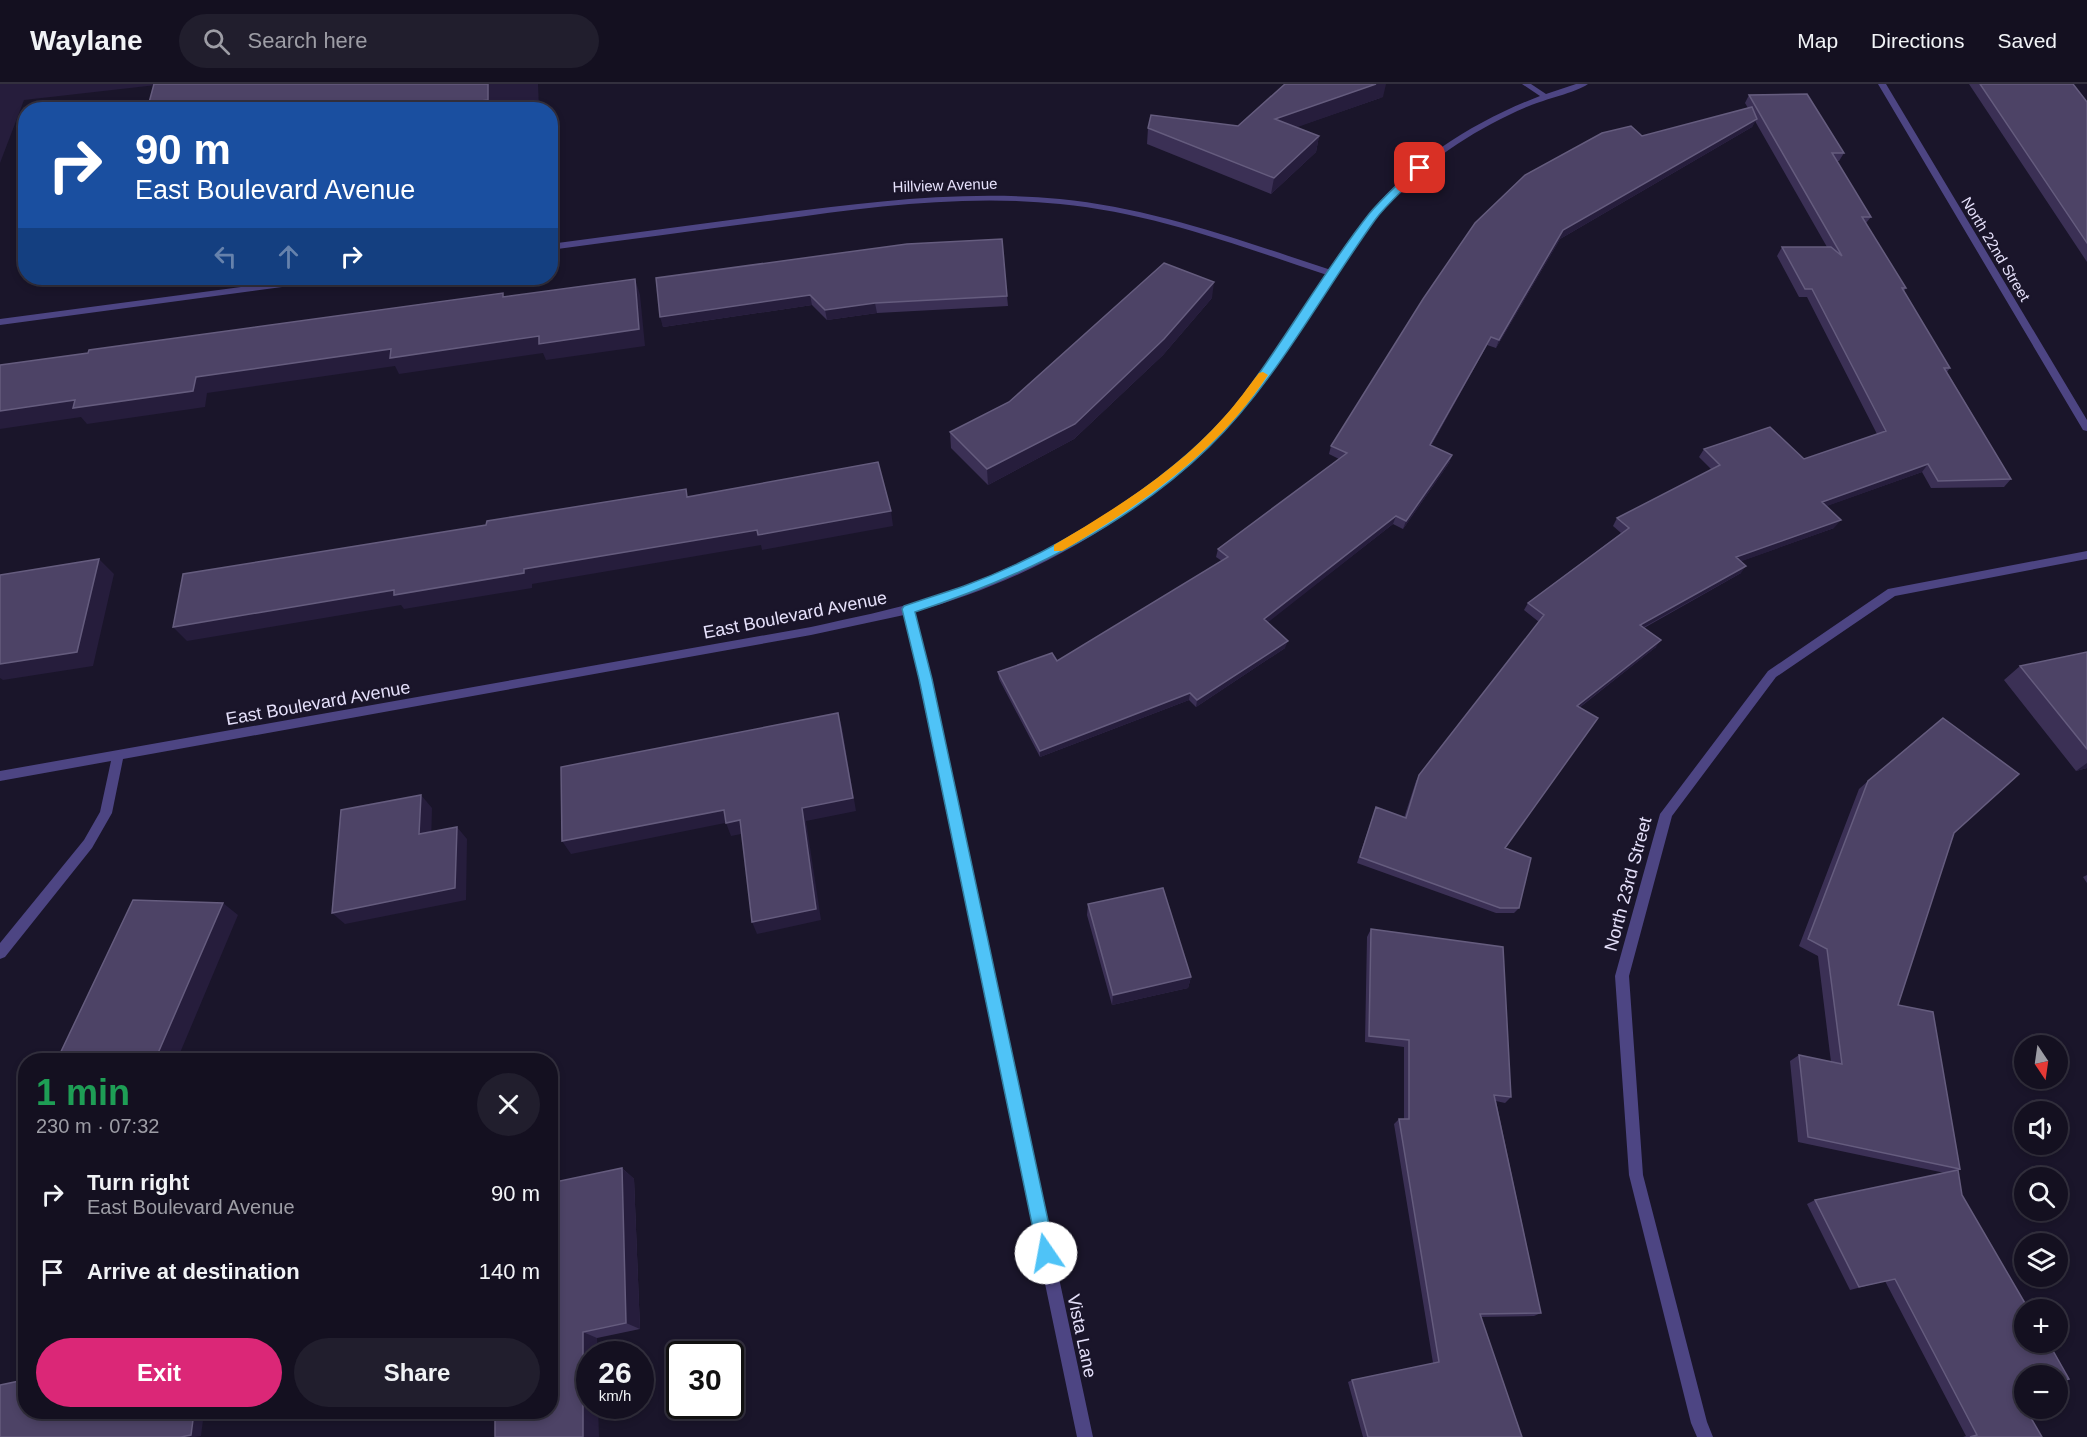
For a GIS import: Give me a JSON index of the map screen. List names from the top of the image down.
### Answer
{
  "streets": {
    "street": [
      "Hillview Avenue",
      "North 22nd Street",
      "East Boulevard Avenue",
      "North 23rd Street",
      "Vista Lane"
    ]
  },
  "crossings": [
    ["Hillview Avenue", "East Boulevard Avenue"],
    ["East Boulevard Avenue", "Vista Lane"]
  ],
  "north": "bottom",
  "page": {
    "header": "Waylane",
    "search": "Search here",
    "nav": ["Map", "Directions", "Saved"],
    "turn": ["90 m", "East Boulevard Avenue"],
    "map_buttons": ["+", "−"],
    "heading": ["1 min", "230 m · 07:32"],
    "list": [
      {
        "name": "Turn right",
        "note": "East Boulevard Avenue",
        "value": "90 m"
      },
      {
        "name": "Arrive at destination",
        "value": "140 m"
      }
    ],
    "buttons": ["Exit", "Share"],
    "speed": "26 km/h",
    "limit": "30"
  }
}
